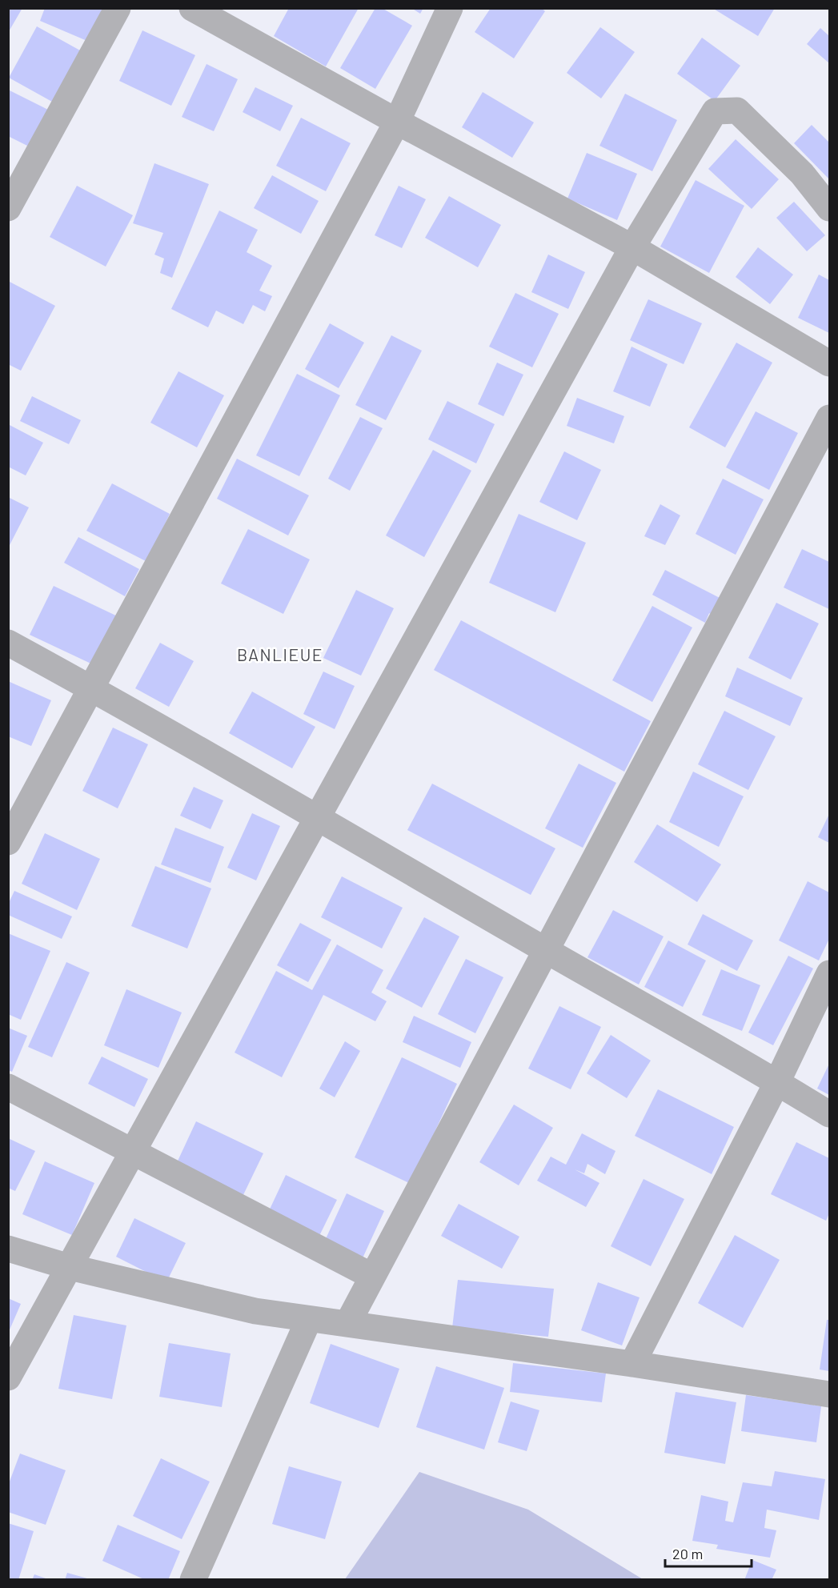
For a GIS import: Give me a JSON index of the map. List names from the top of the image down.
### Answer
{
  "districts": ["BANLIEUE"],
  "scale_bar": "20 m"
}
